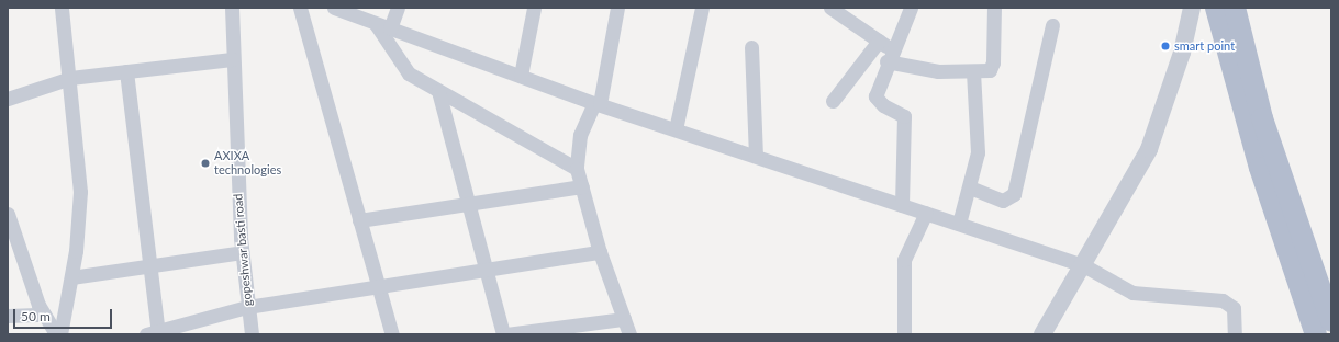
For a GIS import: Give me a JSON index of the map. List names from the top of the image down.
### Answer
{
  "streets": {
    "street": ["gopeshwar basti road"]
  },
  "places": ["smart point", "AXIXA technologies"],
  "scale_bar": "50 m"
}
